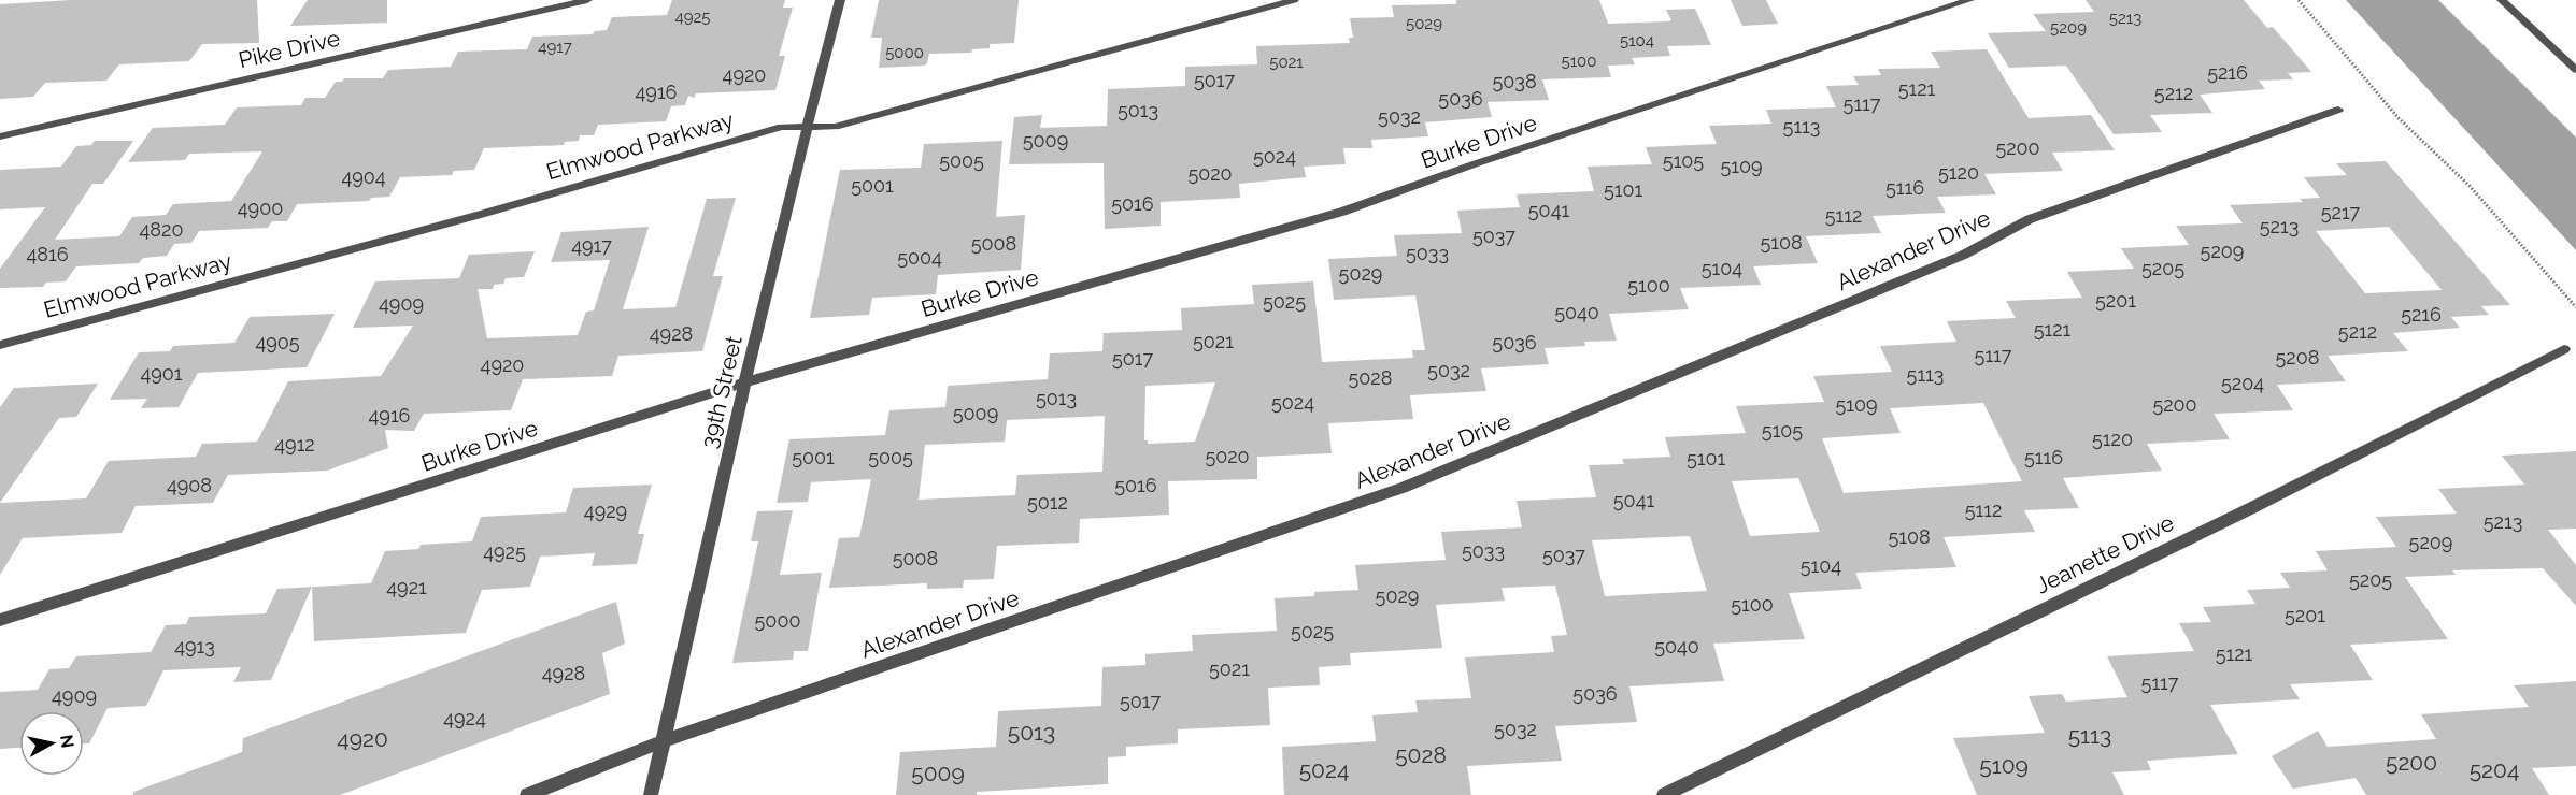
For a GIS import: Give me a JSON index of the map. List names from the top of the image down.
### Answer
{
  "streets": {
    "street": [
      "Pike Drive",
      "Burke Drive",
      "Elmwood Parkway",
      "Alexander Drive",
      "39th Street",
      "Jeanette Drive"
    ]
  },
  "crossings": [
    ["Burke Drive", "39th Street"],
    ["Elmwood Parkway", "39th Street"],
    ["Alexander Drive", "39th Street"]
  ],
  "house_numbers": [
    "4925",
    "5213",
    "5029",
    "5209",
    "5104",
    "4917",
    "5000",
    "5100",
    "5021",
    "5216",
    "4920",
    "5017",
    "5038",
    "5121",
    "4916",
    "5212",
    "5036",
    "5117",
    "5013",
    "5032",
    "5113",
    "5009",
    "5200",
    "5024",
    "5005",
    "5105",
    "5109",
    "5120",
    "5020",
    "4904",
    "5001",
    "5116",
    "5101",
    "5016",
    "4900",
    "5041",
    "5217",
    "5112",
    "5213",
    "4820",
    "5037",
    "5108",
    "5008",
    "4917",
    "5209",
    "5033",
    "4816",
    "5004",
    "5104",
    "5205",
    "5029",
    "5100",
    "5201",
    "5025",
    "4909",
    "5040",
    "5216",
    "5121",
    "5212",
    "4928",
    "5021",
    "4905",
    "5036",
    "5117",
    "5208",
    "5017",
    "4920",
    "5032",
    "4901",
    "5113",
    "5028",
    "5204",
    "5013",
    "5024",
    "5109",
    "5200",
    "5009",
    "4916",
    "5105",
    "5120",
    "4912",
    "5020",
    "5001",
    "5005",
    "5116",
    "5101",
    "4908",
    "5016",
    "5041",
    "5012",
    "5112",
    "4929",
    "5213",
    "5108",
    "5209",
    "5033",
    "4925",
    "5037",
    "5008",
    "5104",
    "5205",
    "4921",
    "5029",
    "5100",
    "5201",
    "5000",
    "5025",
    "4913",
    "5040",
    "5121",
    "5021",
    "4928",
    "5117",
    "5036",
    "4909",
    "5017",
    "4924",
    "5032",
    "5013",
    "5113",
    "4920",
    "5028",
    "5200",
    "5109",
    "5024",
    "5204",
    "5009"
  ],
  "north": "right"
}
